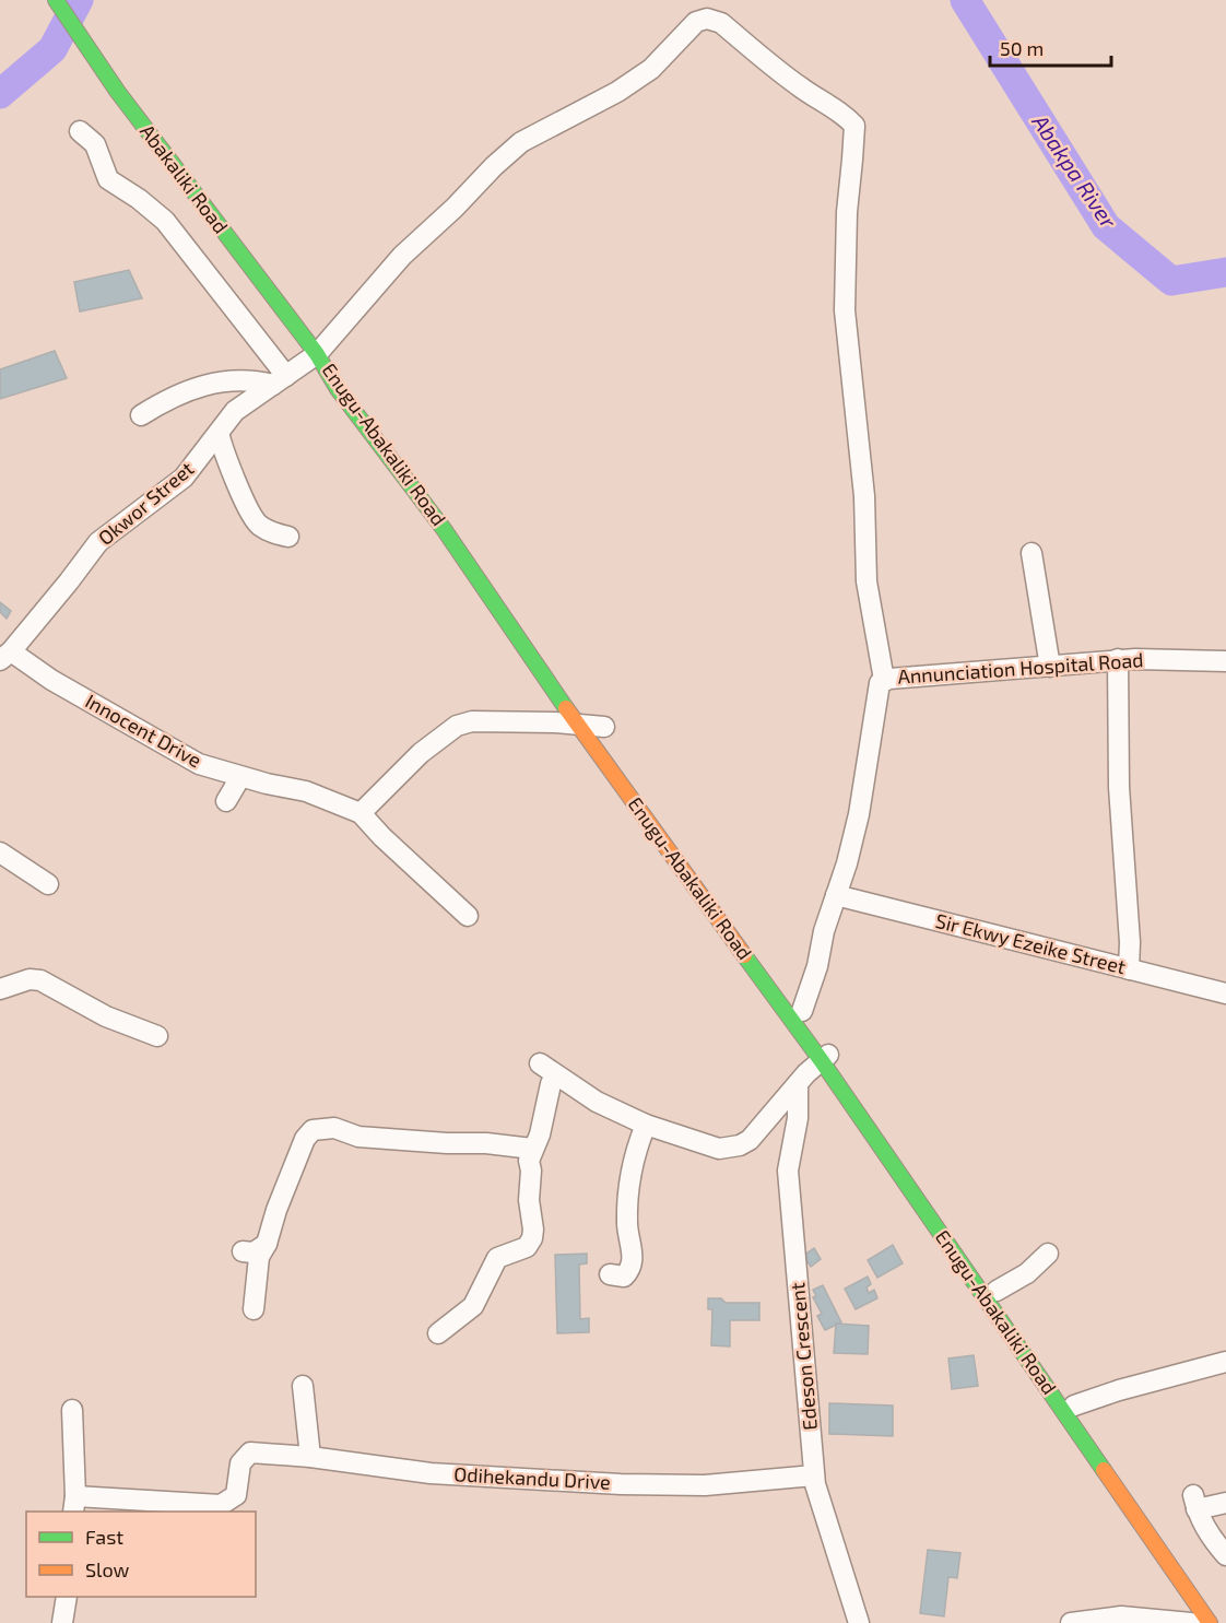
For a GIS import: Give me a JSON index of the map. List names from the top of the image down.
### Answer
{
  "streets": {
    "highway": ["Abakaliki Road", "Enugu-Abakaliki Road"],
    "street": [
      "Okwor Street",
      "Annunciation Hospital Road",
      "Innocent Drive",
      "Sir Ekwy Ezeike Street",
      "Edeson Crescent",
      "Odihekandu Drive"
    ]
  },
  "crossings": [
    ["Abakaliki Road", "Enugu-Abakaliki Road"],
    ["Abakaliki Road", "Okwor Street"],
    ["Enugu-Abakaliki Road", "Okwor Street"],
    ["Enugu-Abakaliki Road", "Annunciation Hospital Road"],
    ["Okwor Street", "Annunciation Hospital Road"],
    ["Okwor Street", "Innocent Drive"],
    ["Annunciation Hospital Road", "Sir Ekwy Ezeike Street"],
    ["Edeson Crescent", "Odihekandu Drive"]
  ],
  "water": ["Abakpa River"],
  "legend": ["Fast", "Slow"],
  "scale_bar": "50 m"
}
